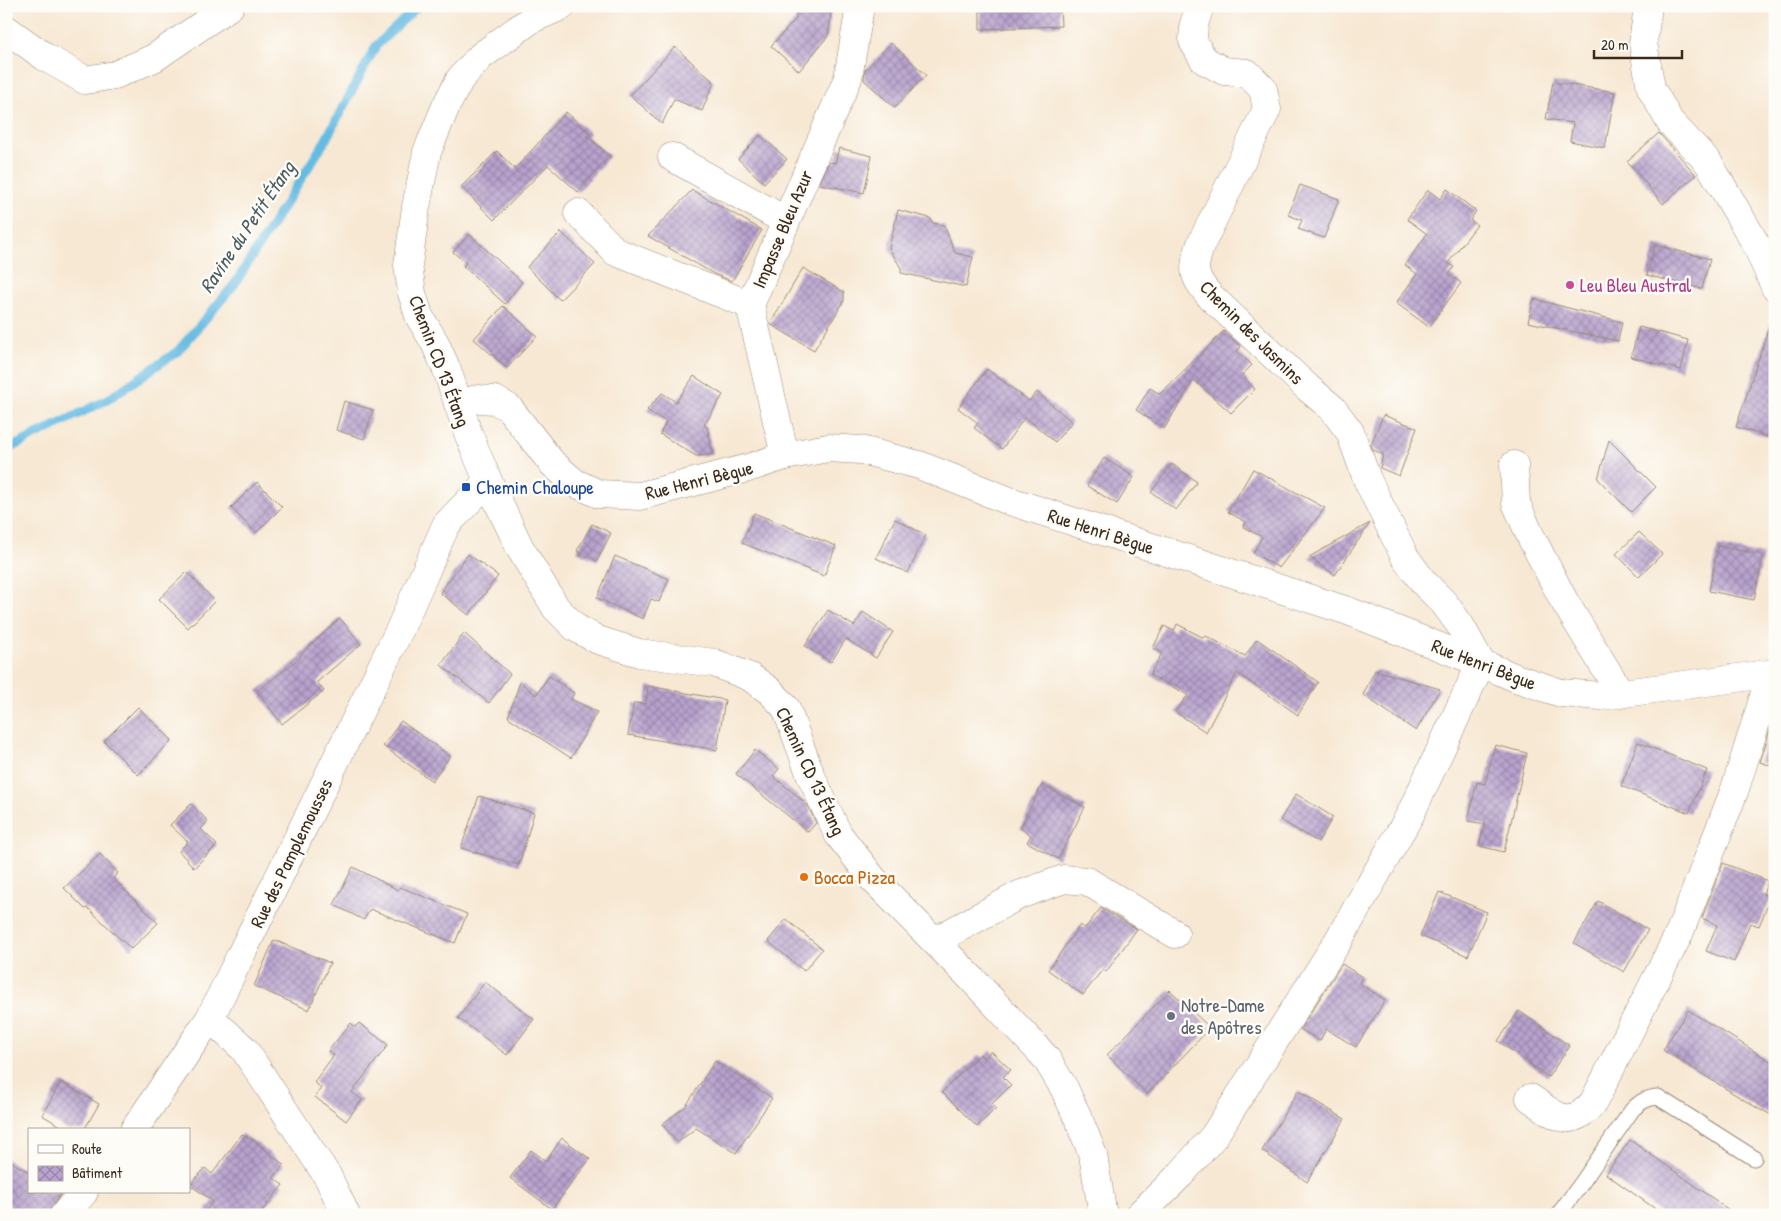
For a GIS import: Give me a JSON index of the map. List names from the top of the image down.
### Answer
{
  "streets": {
    "street": [
      "Impasse Bleu Azur",
      "Chemin des Jasmins",
      "Chemin CD 13 Étang",
      "Rue Henri Bègue",
      "Rue des Pamplemousses"
    ]
  },
  "crossings": [
    ["Impasse Bleu Azur", "Rue Henri Bègue"],
    ["Chemin des Jasmins", "Rue Henri Bègue"],
    ["Chemin CD 13 Étang", "Rue Henri Bègue"],
    ["Chemin CD 13 Étang", "Rue des Pamplemousses"]
  ],
  "water": ["Ravine du Petit Étang"],
  "places": {
    "other": ["Leu Bleu Austral", "Bocca Pizza", "Notre-Dame des Apôtres"],
    "transit": ["Chemin Chaloupe"]
  },
  "legend": ["Route", "Bâtiment"],
  "scale_bar": "20 m"
}
